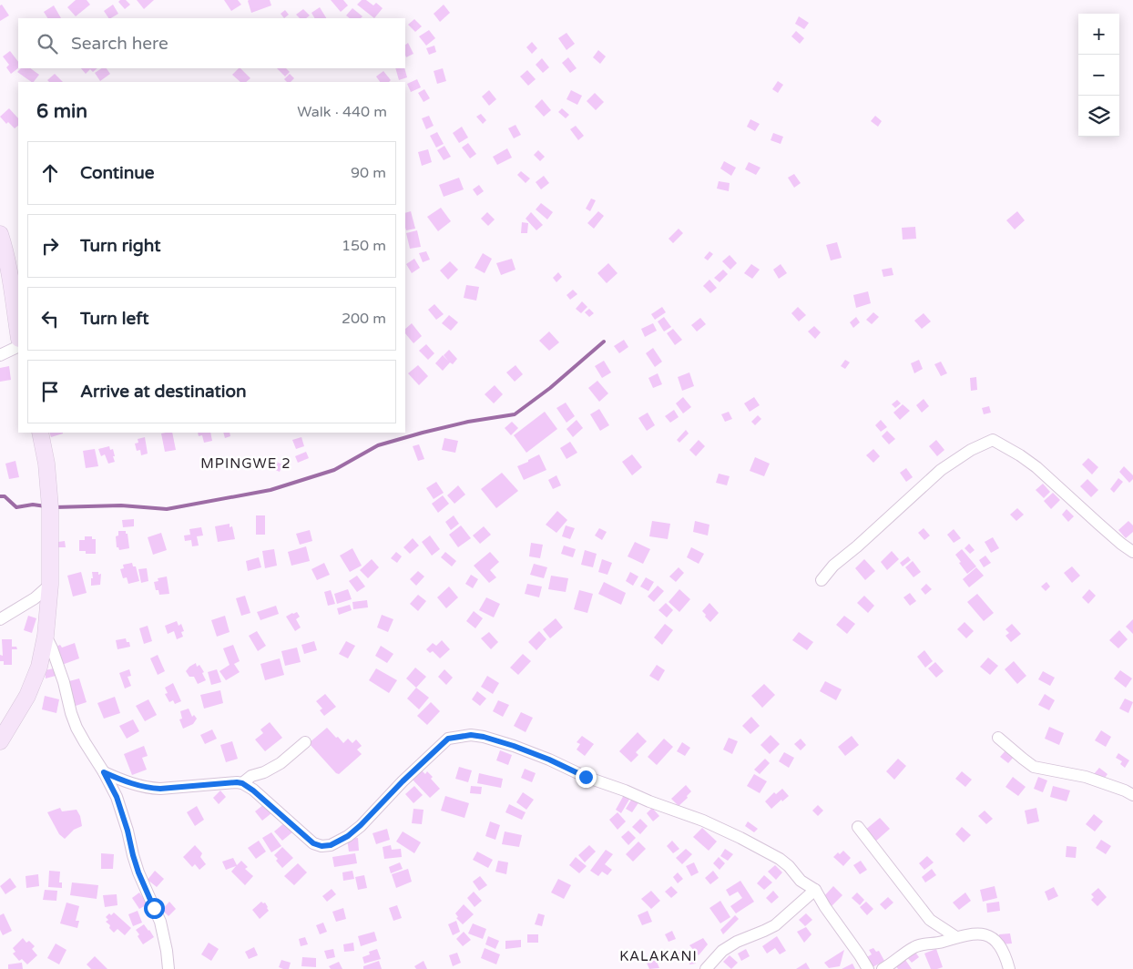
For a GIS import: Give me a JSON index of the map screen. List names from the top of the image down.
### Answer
{
  "districts": ["MPINGWE 2", "KALAKANI"],
  "page": {
    "map_buttons": ["+", "−"],
    "search": "Search here",
    "heading": ["6 min", "Walk · 440 m"],
    "list": [
      ["Continue", "90 m"],
      ["Turn right", "150 m"],
      ["Turn left", "200 m"],
      "Arrive at destination"
    ]
  }
}
